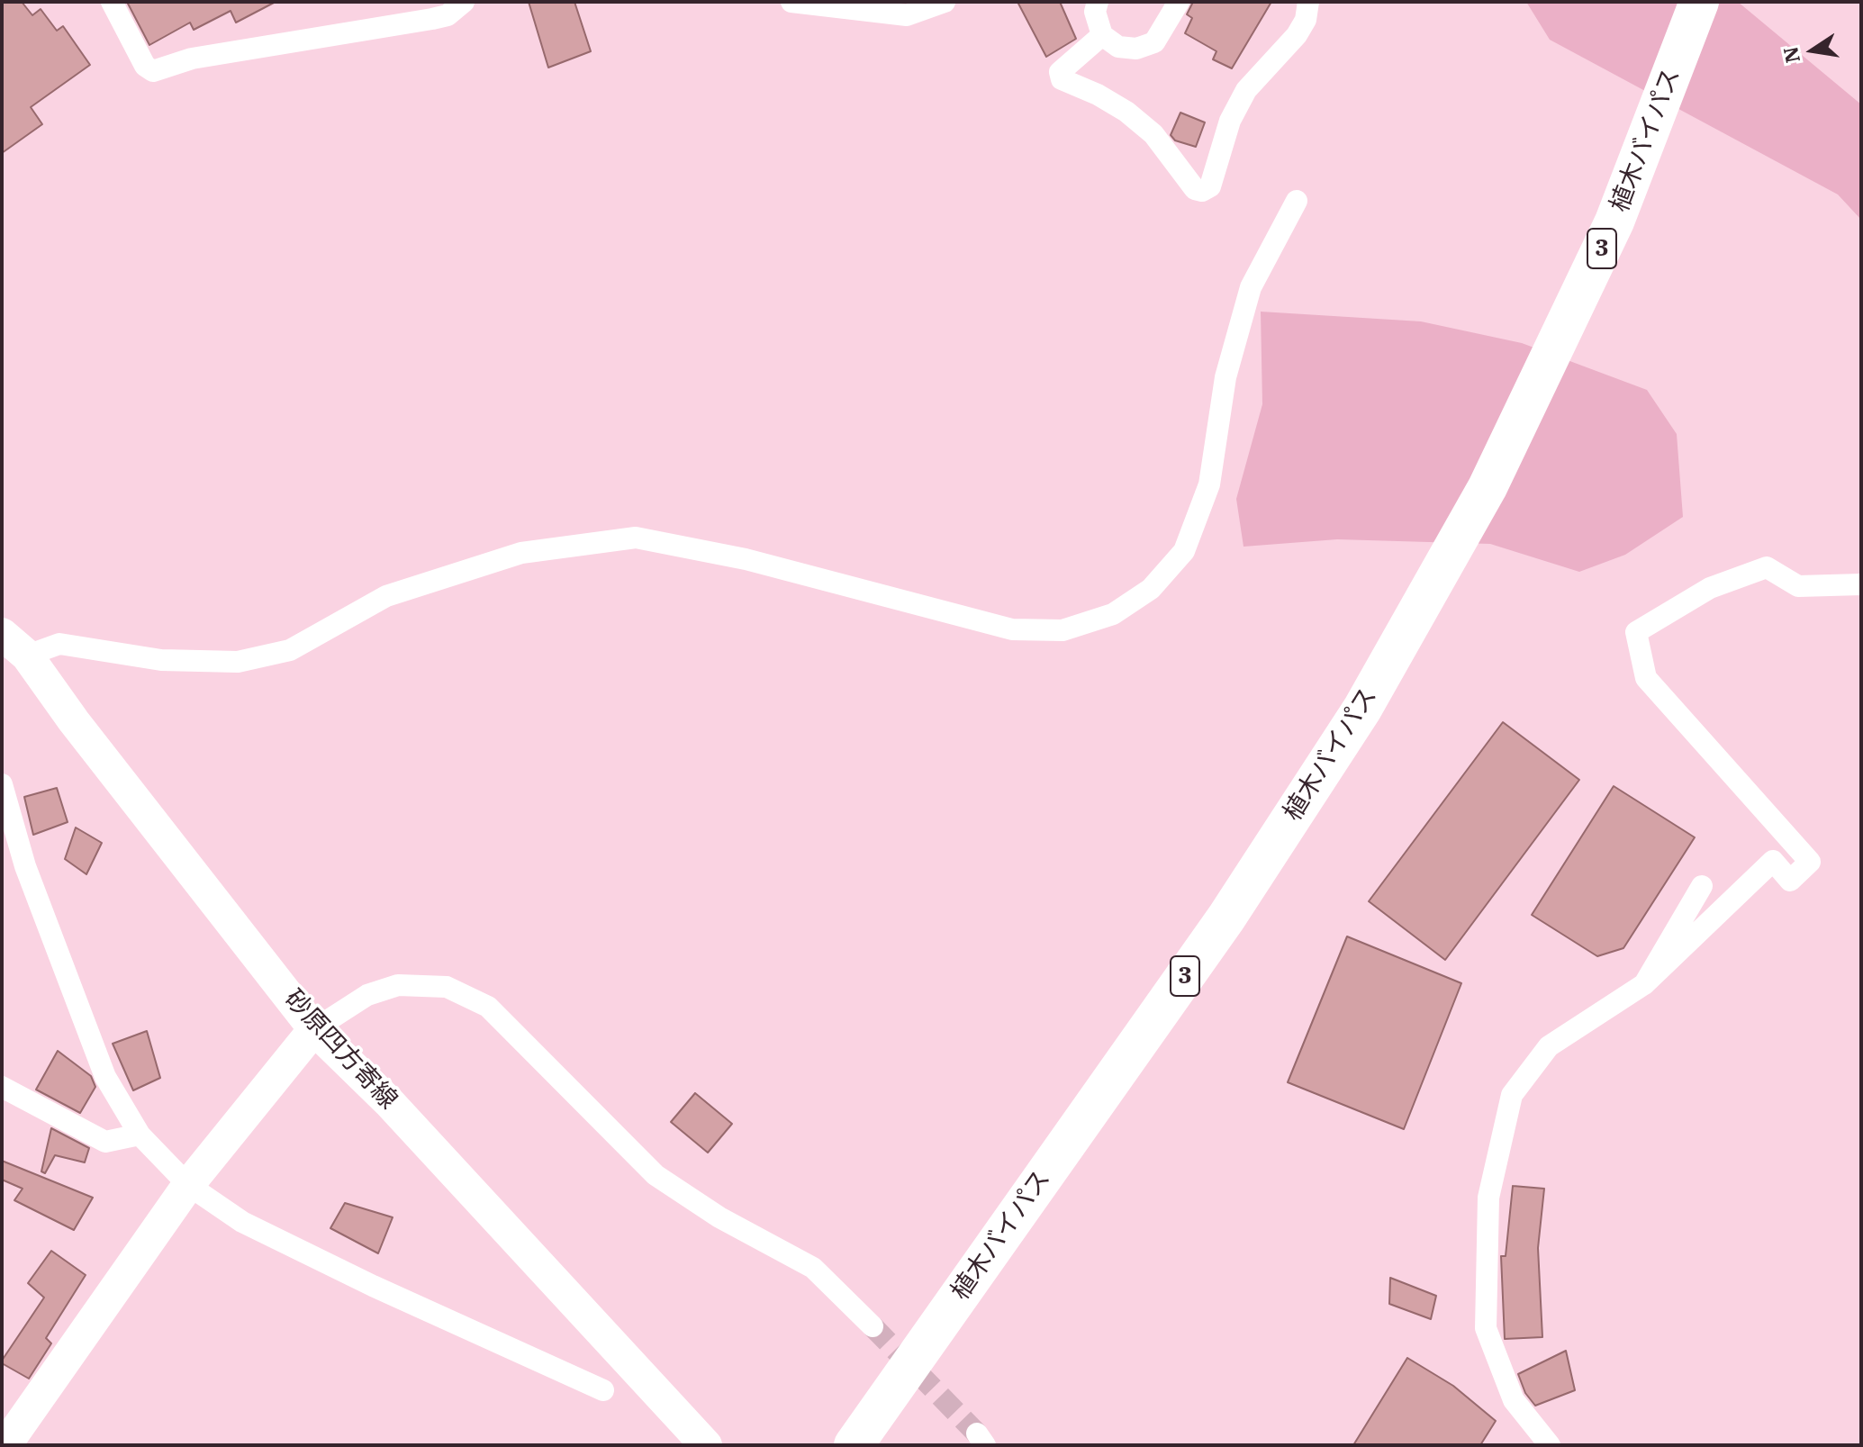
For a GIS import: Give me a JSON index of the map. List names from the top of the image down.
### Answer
{
  "streets": {
    "highway": ["植木バイパス", "3"],
    "main road": ["砂原四方寄線"]
  },
  "north": "left"
}
